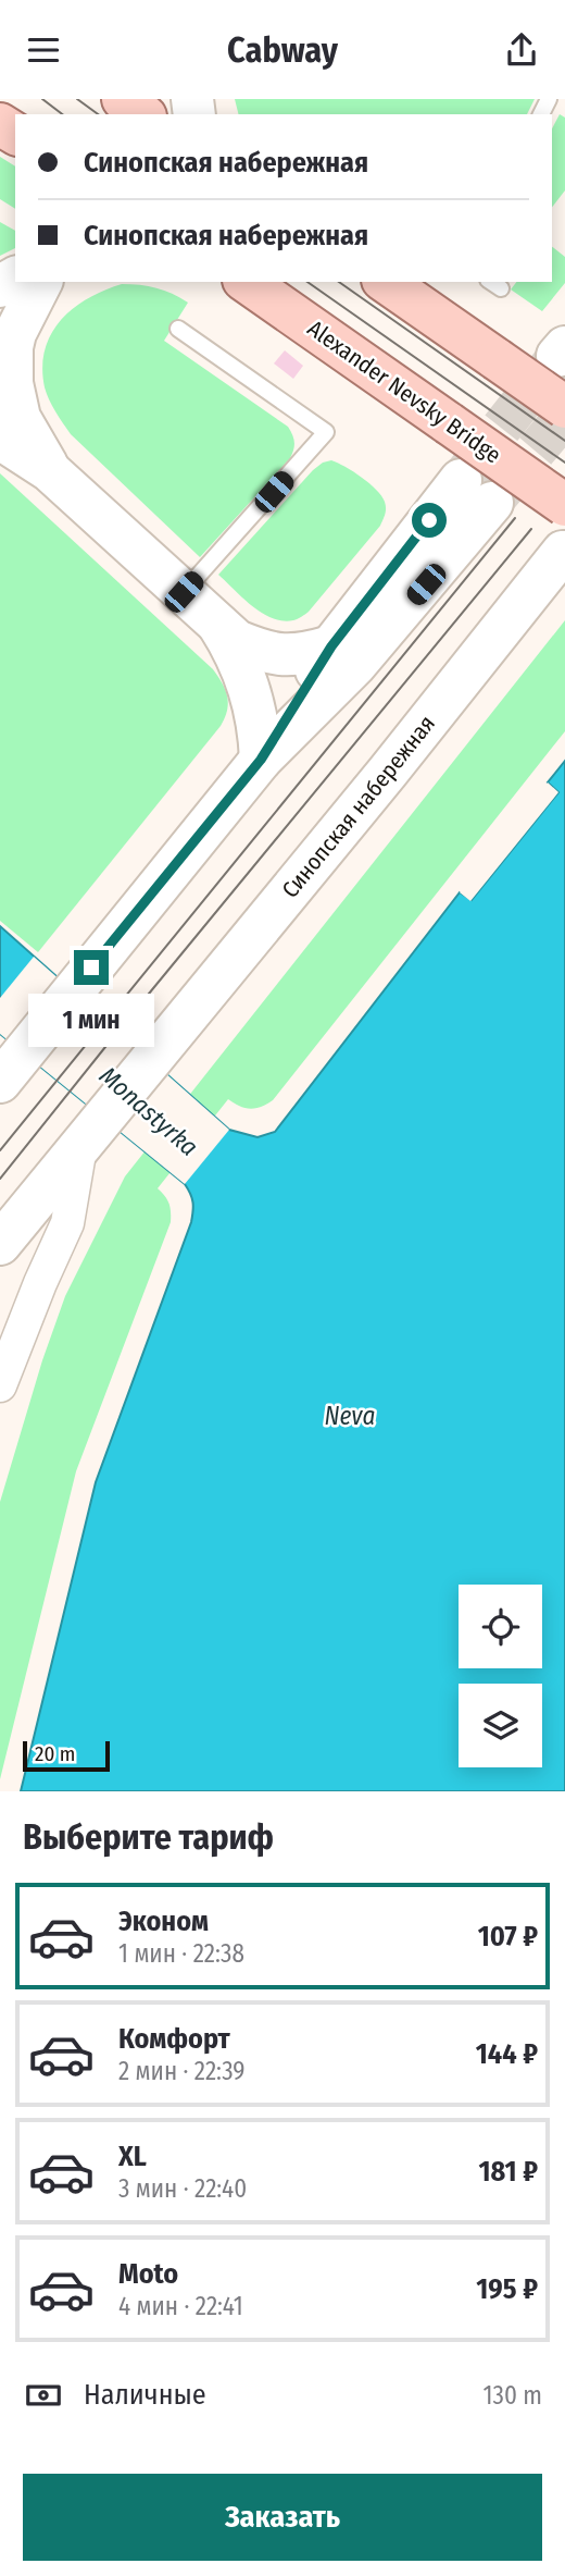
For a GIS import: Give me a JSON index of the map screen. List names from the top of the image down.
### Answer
{
  "streets": {
    "main road": ["Alexander Nevsky Bridge", "Синопская набережная"]
  },
  "water": ["Monastyrka", "Neva"],
  "scale_bar": "20 m",
  "page": {
    "header": "Cabway",
    "banner": ["Синопская набережная", "Синопская набережная"],
    "bubble": "1 мин",
    "scale": "20 m",
    "heading": "Выберите тариф",
    "list": [
      {
        "name": "Эконом",
        "note": "1 мин · 22:38",
        "value": "107 ₽"
      },
      {
        "name": "Комфорт",
        "note": "2 мин · 22:39",
        "value": "144 ₽"
      },
      {
        "name": "XL",
        "note": "3 мин · 22:40",
        "value": "181 ₽"
      },
      {
        "name": "Moto",
        "note": "4 мин · 22:41",
        "value": "195 ₽"
      }
    ],
    "pay": ["Наличные", "130 m"],
    "buttons": "Заказать"
  }
}
